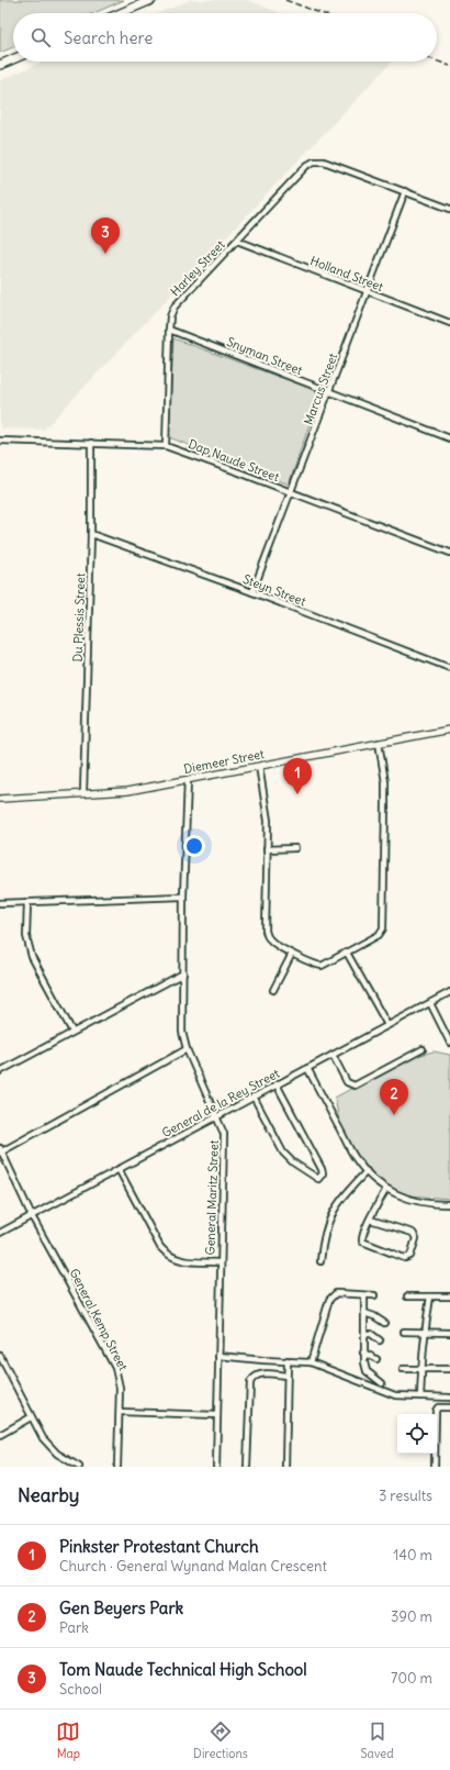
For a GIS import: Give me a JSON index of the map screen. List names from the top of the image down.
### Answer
{
  "streets": {
    "street": [
      "Harley Street",
      "Holland Street",
      "Snyman Street",
      "Marcus Street",
      "Dap Naude Street",
      "Steyn Street",
      "Du Plessis Street",
      "Diemeer Street",
      "General de la Rey Street",
      "General Maritz Street",
      "General Kemp Street"
    ]
  },
  "crossings": [
    ["Harley Street", "Holland Street"],
    ["Harley Street", "Snyman Street"],
    ["Harley Street", "Marcus Street"],
    ["Harley Street", "Dap Naude Street"],
    ["Holland Street", "Marcus Street"],
    ["Snyman Street", "Marcus Street"],
    ["Marcus Street", "Dap Naude Street"],
    ["Marcus Street", "Steyn Street"],
    ["Dap Naude Street", "Du Plessis Street"],
    ["Steyn Street", "Du Plessis Street"],
    ["Du Plessis Street", "Diemeer Street"],
    ["Diemeer Street", "General Maritz Street"],
    ["General de la Rey Street", "General Maritz Street"],
    ["General de la Rey Street", "General Kemp Street"]
  ],
  "page": {
    "search": "Search here",
    "pins": ["3", "1", "2"],
    "heading": ["Nearby", "3 results"],
    "list": [
      {
        "mark": "1",
        "name": "Pinkster Protestant Church",
        "note": "Church · General Wynand Malan Crescent",
        "value": "140 m"
      },
      {
        "mark": "2",
        "name": "Gen Beyers Park",
        "note": "Park",
        "value": "390 m"
      },
      {
        "mark": "3",
        "name": "Tom Naude Technical High School",
        "note": "School",
        "value": "700 m"
      }
    ],
    "nav": ["Map", "Directions", "Saved"]
  }
}
